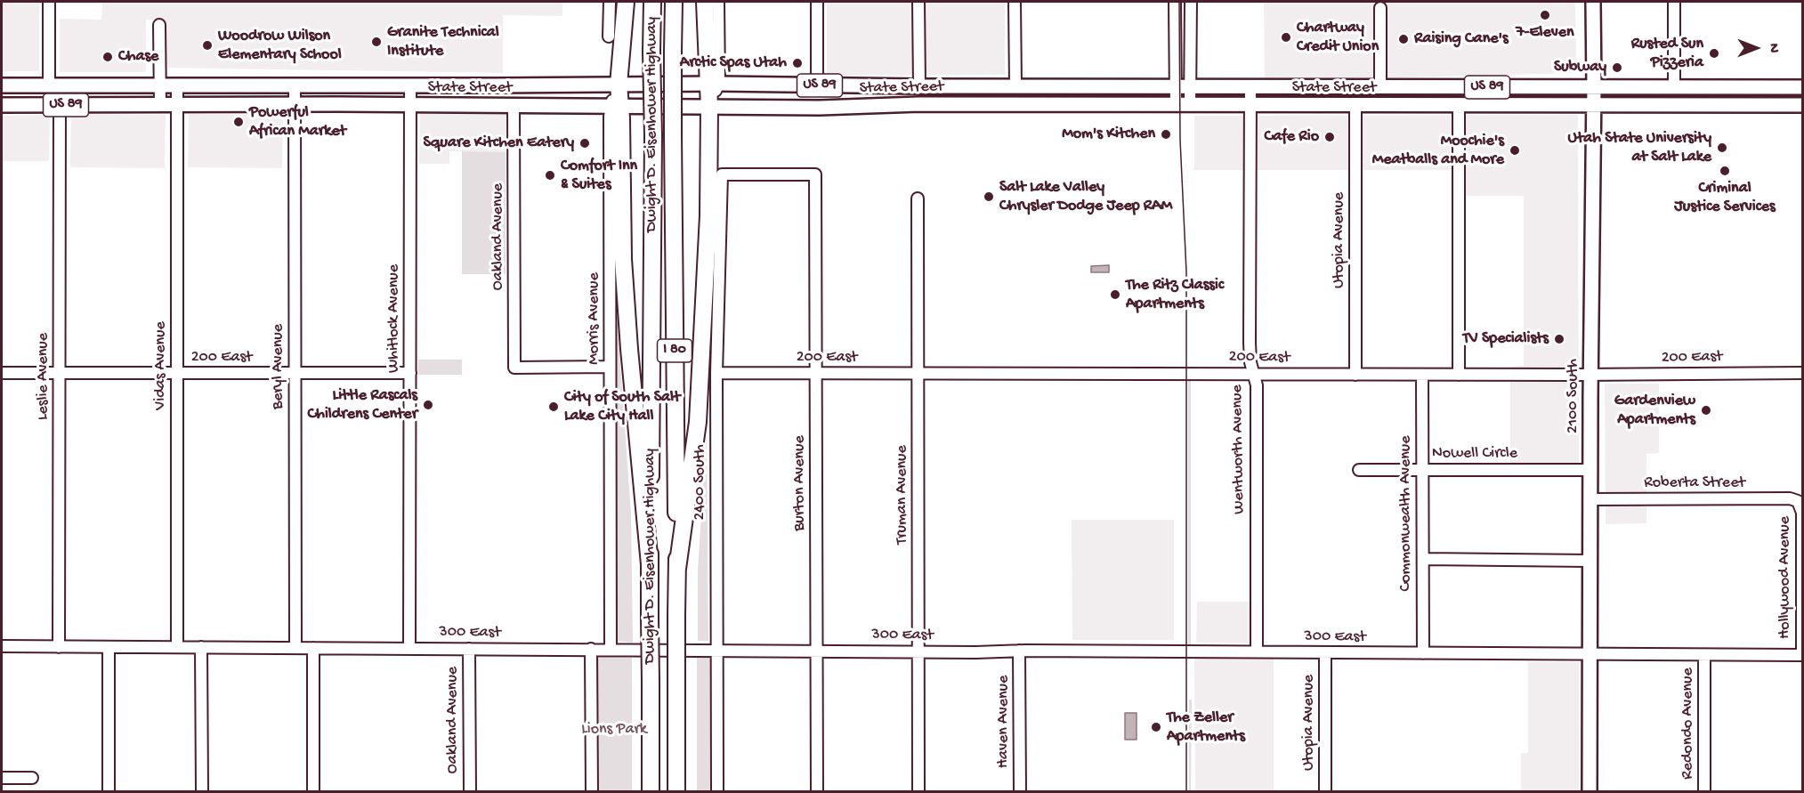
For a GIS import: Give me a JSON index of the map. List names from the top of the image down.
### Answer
{
  "streets": {
    "highway": ["Dwight D. Eisenhower Highway", "I 80"],
    "main road": ["US 89", "State Street", "2100 South"],
    "street": [
      "Oakland Avenue",
      "Utopia Avenue",
      "Whitlock Avenue",
      "Morris Avenue",
      "200 East",
      "Vidas Avenue",
      "Beryl Avenue",
      "Leslie Avenue",
      "Wentworth Avenue",
      "Nowell Circle",
      "2400 South",
      "Burton Avenue",
      "Roberta Street",
      "Truman Avenue",
      "Commonwealth Avenue",
      "Hollywood Avenue",
      "300 East",
      "Haven Avenue",
      "Redondo Avenue"
    ]
  },
  "crossings": [
    ["State Street", "Oakland Avenue"],
    ["State Street", "Utopia Avenue"],
    ["State Street", "Whitlock Avenue"],
    ["State Street", "Morris Avenue"],
    ["State Street", "Vidas Avenue"],
    ["State Street", "Beryl Avenue"],
    ["State Street", "Leslie Avenue"],
    ["State Street", "2100 South"],
    ["State Street", "Wentworth Avenue"],
    ["Oakland Avenue", "Morris Avenue"],
    ["Oakland Avenue", "300 East"],
    ["Utopia Avenue", "200 East"],
    ["Utopia Avenue", "300 East"],
    ["Whitlock Avenue", "200 East"],
    ["Whitlock Avenue", "300 East"],
    ["Morris Avenue", "300 East"],
    ["200 East", "Vidas Avenue"],
    ["200 East", "Beryl Avenue"],
    ["200 East", "Leslie Avenue"],
    ["200 East", "2100 South"],
    ["200 East", "Wentworth Avenue"],
    ["200 East", "2400 South"],
    ["200 East", "Burton Avenue"],
    ["200 East", "Truman Avenue"],
    ["200 East", "Commonwealth Avenue"],
    ["Vidas Avenue", "300 East"],
    ["Beryl Avenue", "300 East"],
    ["Leslie Avenue", "300 East"],
    ["2100 South", "Nowell Circle"],
    ["2100 South", "Roberta Street"],
    ["2100 South", "300 East"],
    ["Wentworth Avenue", "300 East"],
    ["Nowell Circle", "Commonwealth Avenue"],
    ["2400 South", "Burton Avenue"],
    ["2400 South", "300 East"],
    ["Burton Avenue", "300 East"],
    ["Roberta Street", "Hollywood Avenue"],
    ["Truman Avenue", "300 East"],
    ["Commonwealth Avenue", "300 East"],
    ["Hollywood Avenue", "300 East"],
    ["300 East", "Haven Avenue"],
    ["300 East", "Redondo Avenue"]
  ],
  "parks": ["Lions Park"],
  "places": [
    "7-Eleven",
    "Chartway Credit Union",
    "Raising Cane's",
    "Granite Technical Institute",
    "Woodrow Wilson Elementary School",
    "Rusted Sun Pizzeria",
    "Chase",
    "Arctic Spas Utah",
    "Subway",
    "Powerful African Market",
    "Mom's Kitchen",
    "Cafe Rio",
    "Square Kitchen Eatery",
    "Utah State University at Salt Lake",
    "Moochie's Meatballs and More",
    "Criminal Justice Services",
    "Comfort Inn & Suites",
    "Salt Lake Valley Chrysler Dodge Jeep RAM",
    "The Ritz Classic Apartments",
    "TV Specialists",
    "Little Rascals Childrens Center",
    "City of South Salt Lake City Hall",
    "Gardenview Apartments",
    "The Zeller Apartments"
  ],
  "north": "right"
}
